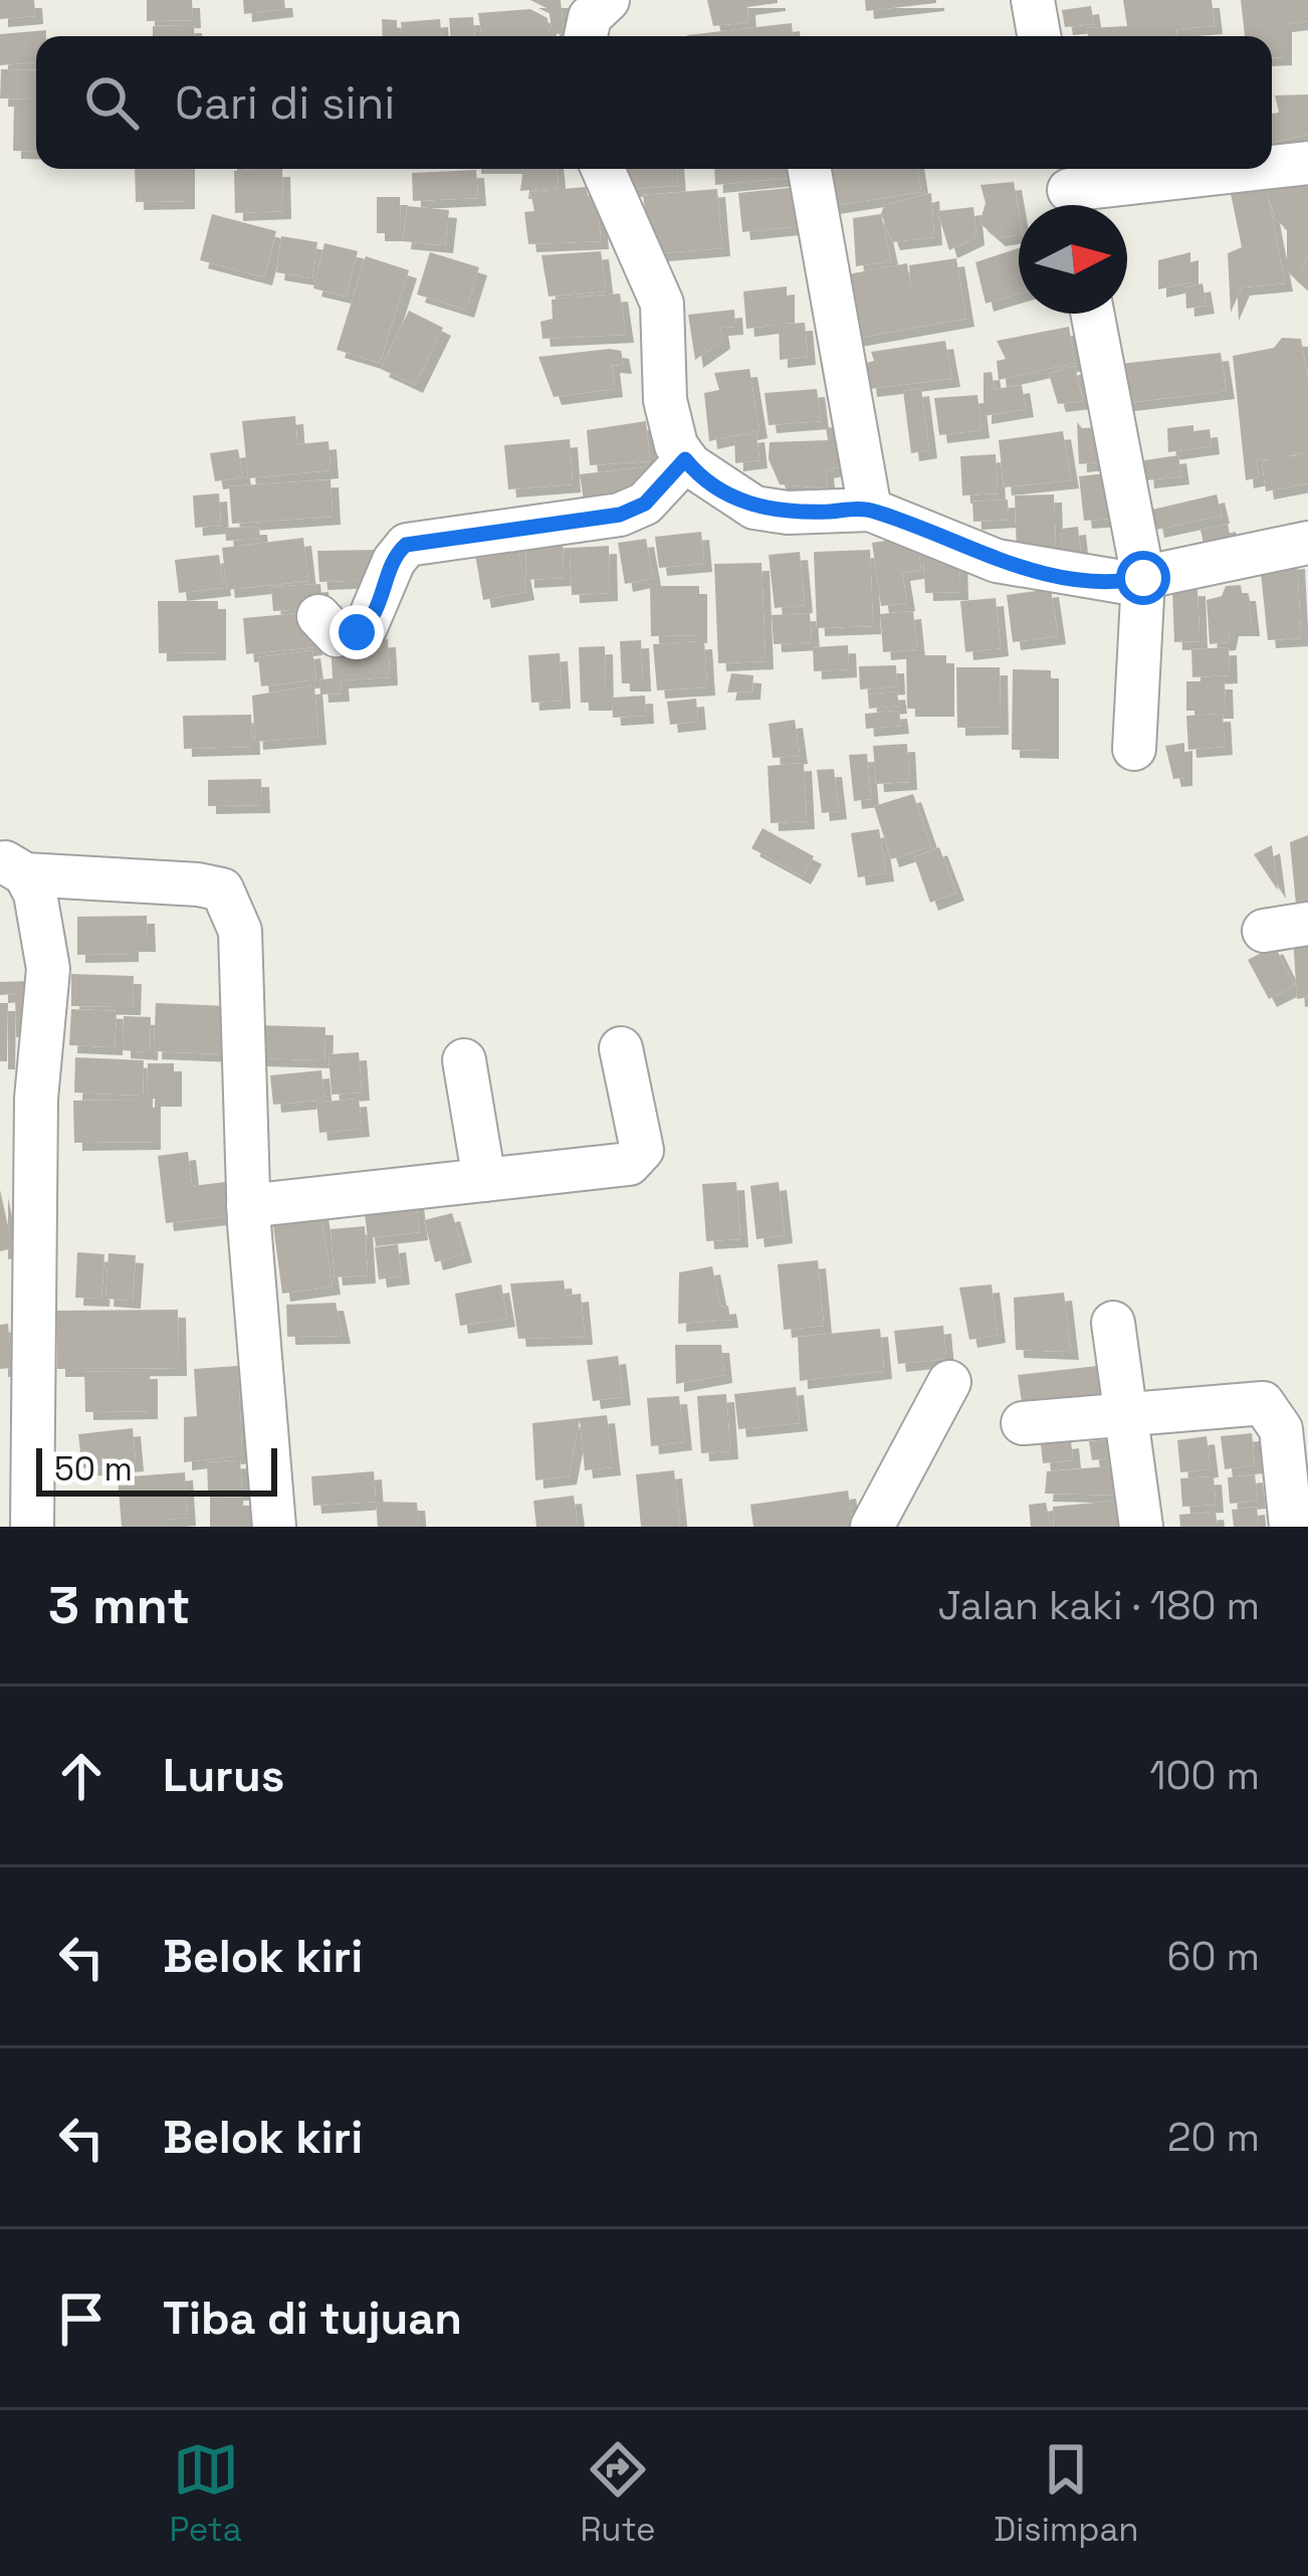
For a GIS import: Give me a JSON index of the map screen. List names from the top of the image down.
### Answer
{
  "scale_bar": "50 m",
  "north": "right",
  "page": {
    "search": "Cari di sini",
    "scale": "50 m",
    "heading": ["3 mnt", "Jalan kaki · 180 m"],
    "list": [
      ["Lurus", "100 m"],
      ["Belok kiri", "60 m"],
      ["Belok kiri", "20 m"],
      "Tiba di tujuan"
    ],
    "nav": ["Peta", "Rute", "Disimpan"]
  }
}
